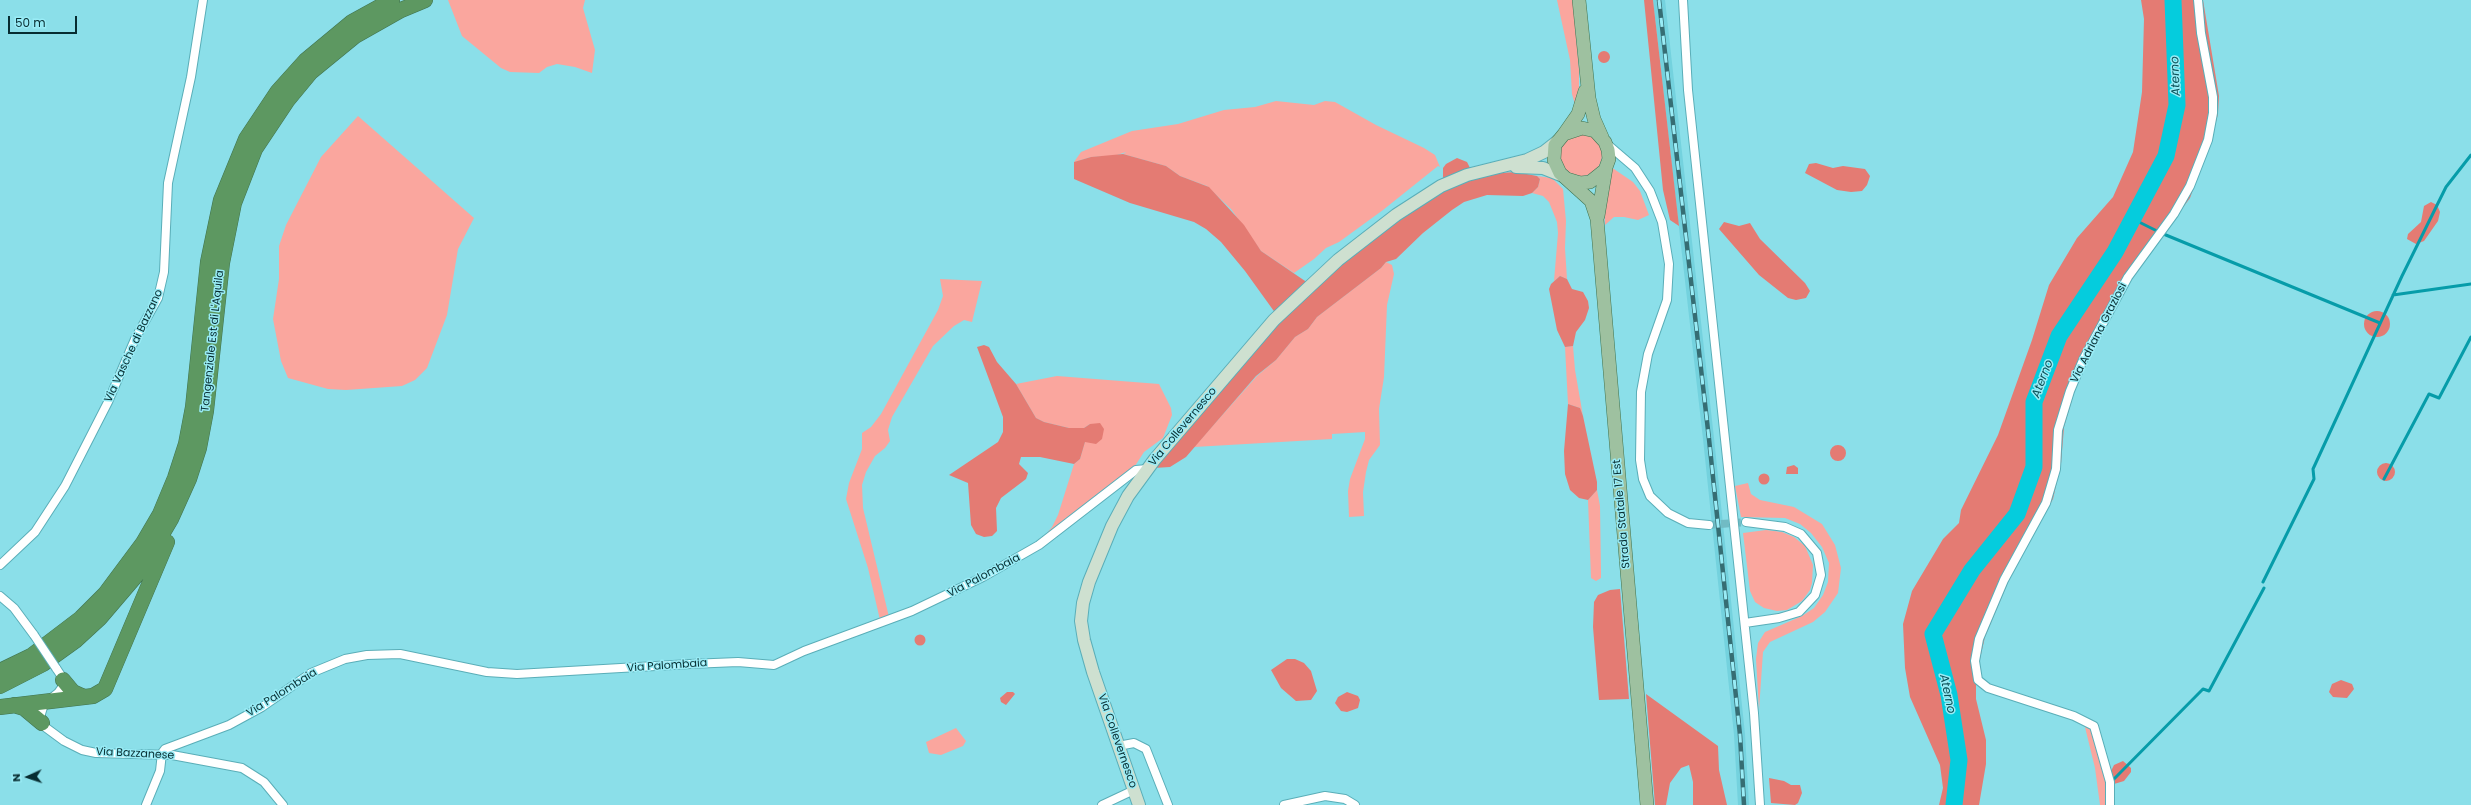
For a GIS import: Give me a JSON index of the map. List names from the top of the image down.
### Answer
{
  "streets": {
    "highway": ["Tangenziale Est di L'Aquila"],
    "main road": ["Strada Statale 17 Est"],
    "street": [
      "Via Adriana Graziosi",
      "Via Vasche di Bazzano",
      "Via Collevernesco",
      "Via Palombaia",
      "Via Bazzanese"
    ]
  },
  "crossings": [
    ["Via Collevernesco", "Strada Statale 17 Est"],
    ["Via Collevernesco", "Via Palombaia"],
    ["Via Palombaia", "Via Bazzanese"]
  ],
  "water": ["Aterno"],
  "scale_bar": "50 m",
  "north": "left"
}
